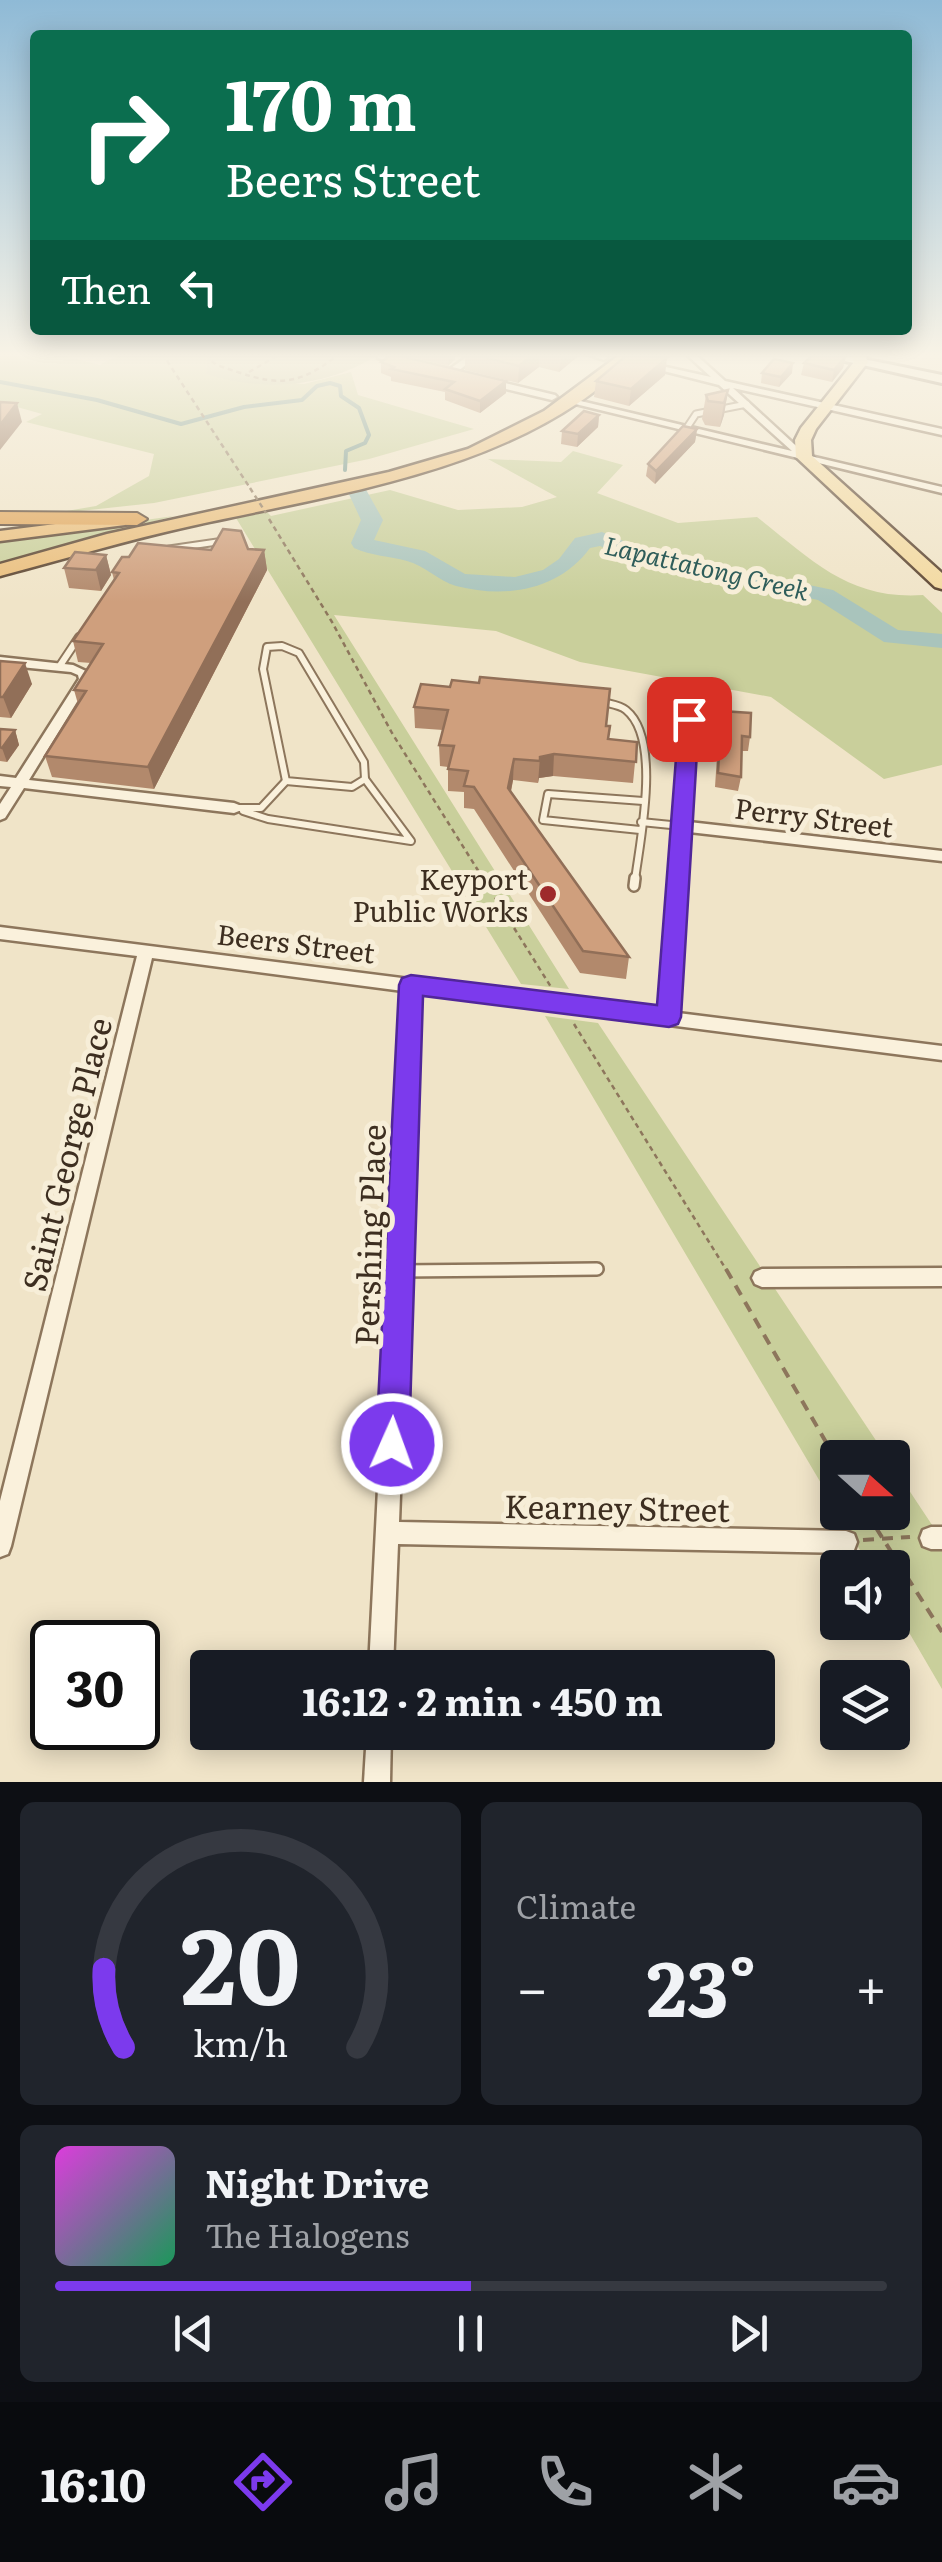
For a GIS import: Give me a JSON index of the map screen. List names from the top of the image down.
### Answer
{
  "streets": {
    "street": [
      "Perry Street",
      "Beers Street",
      "Saint George Place",
      "Pershing Place",
      "Kearney Street"
    ]
  },
  "crossings": [
    ["Beers Street", "Saint George Place"],
    ["Beers Street", "Pershing Place"],
    ["Pershing Place", "Kearney Street"]
  ],
  "water": ["Lapattatong Creek"],
  "places": ["Keyport Public Works"],
  "north": "right",
  "page": {
    "turn": ["170 m", "Beers Street"],
    "then": "Then",
    "limit": "30",
    "trip": "16:12 · 2 min · 450 m",
    "tile": "Climate",
    "heat": ["−", "23°", "+"],
    "song": ["Night Drive", "The Halogens"],
    "tabs": "16:10",
    "gauge": ["20", "km/h"]
  }
}
